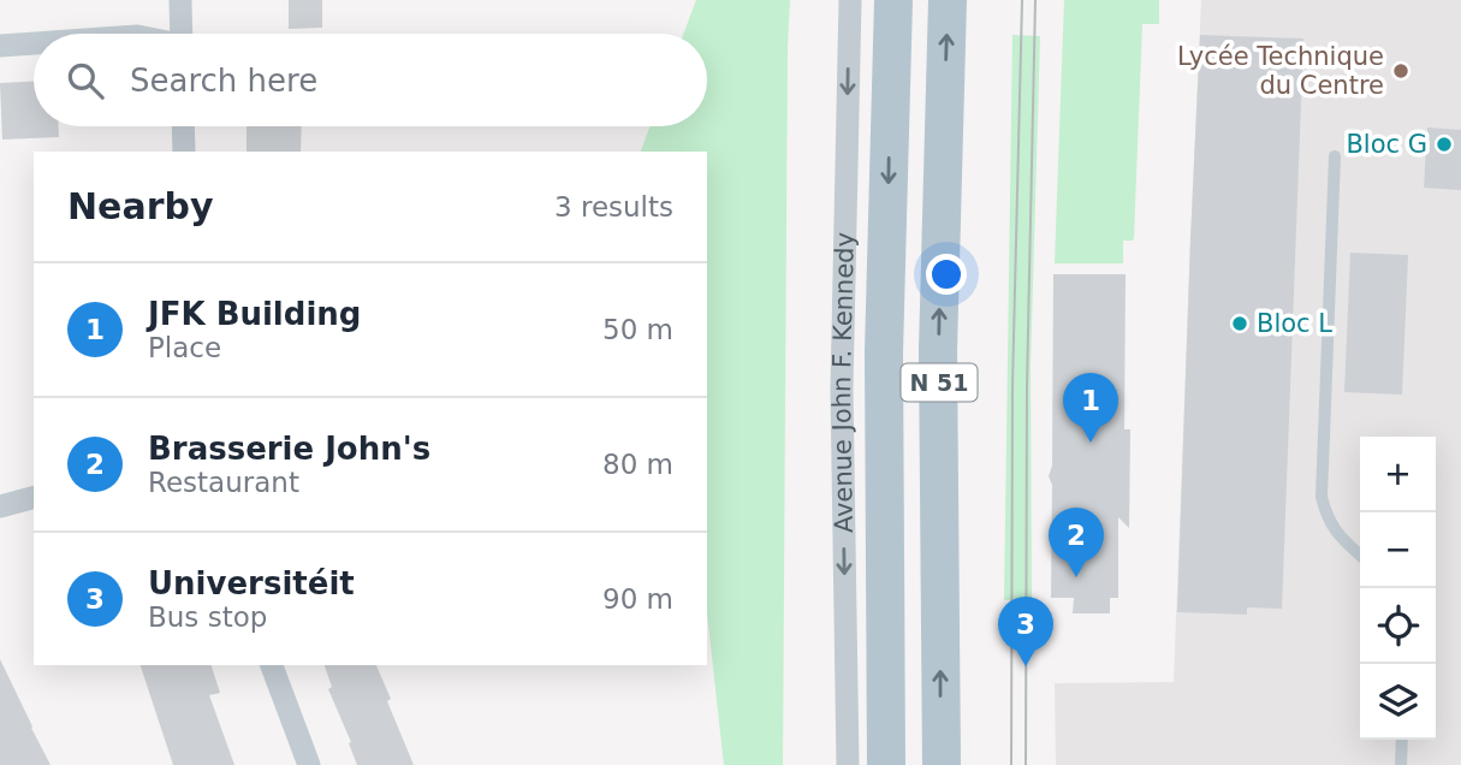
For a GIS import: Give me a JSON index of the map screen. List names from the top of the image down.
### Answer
{
  "streets": {
    "main road": ["Avenue John F. Kennedy", "N 51"]
  },
  "one_way": ["Avenue John F. Kennedy"],
  "places": ["Lycée Technique du Centre", "Bloc G", "Bloc L"],
  "page": {
    "search": "Search here",
    "heading": ["Nearby", "3 results"],
    "list": [
      {
        "mark": "1",
        "name": "JFK Building",
        "note": "Place",
        "value": "50 m"
      },
      {
        "mark": "2",
        "name": "Brasserie John's",
        "note": "Restaurant",
        "value": "80 m"
      },
      {
        "mark": "3",
        "name": "Universitéit",
        "note": "Bus stop",
        "value": "90 m"
      }
    ],
    "pins": ["1", "2", "3"],
    "map_buttons": ["+", "−"]
  }
}
